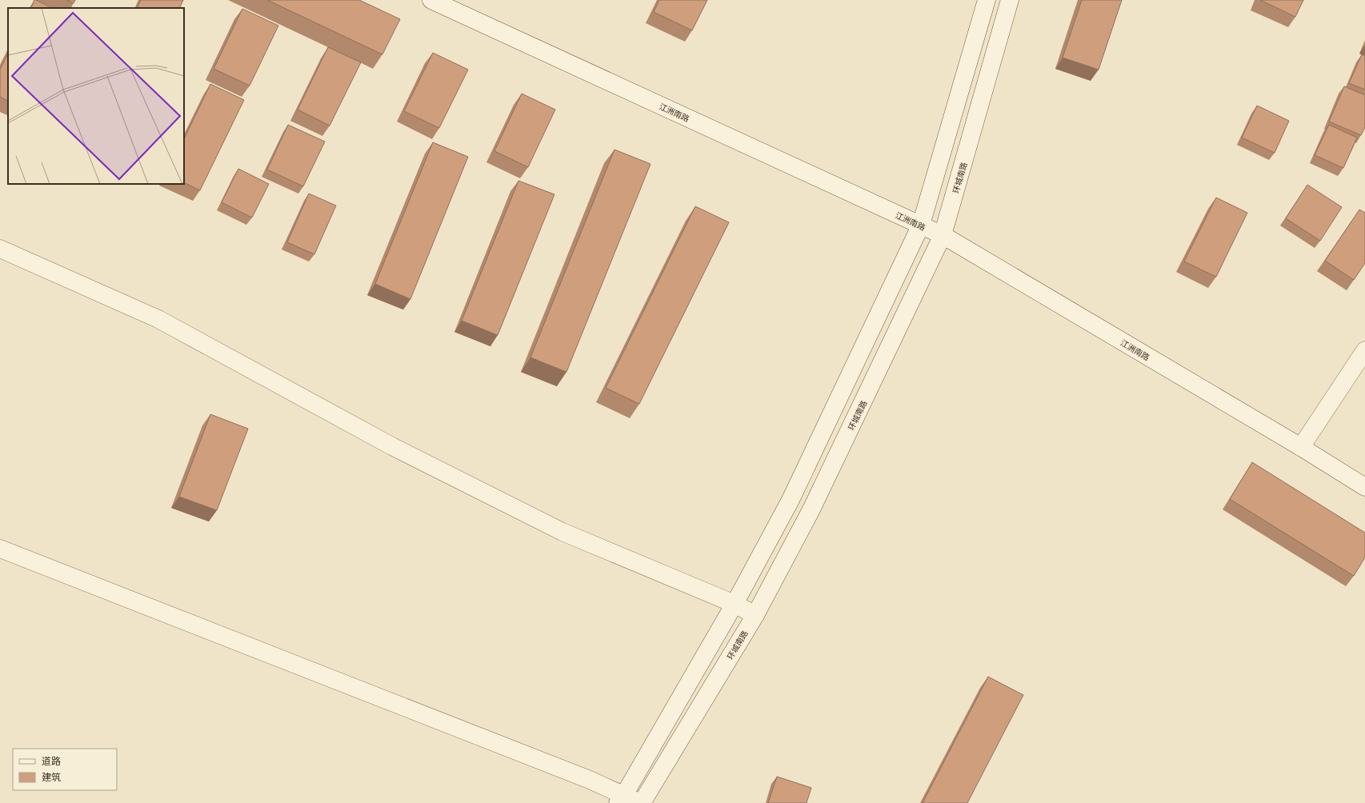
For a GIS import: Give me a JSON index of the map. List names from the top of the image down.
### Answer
{
  "streets": {
    "main road": ["江洲南路", "环城南路"]
  },
  "crossings": [
    ["江洲南路", "环城南路"]
  ],
  "legend": ["道路", "建筑"]
}
